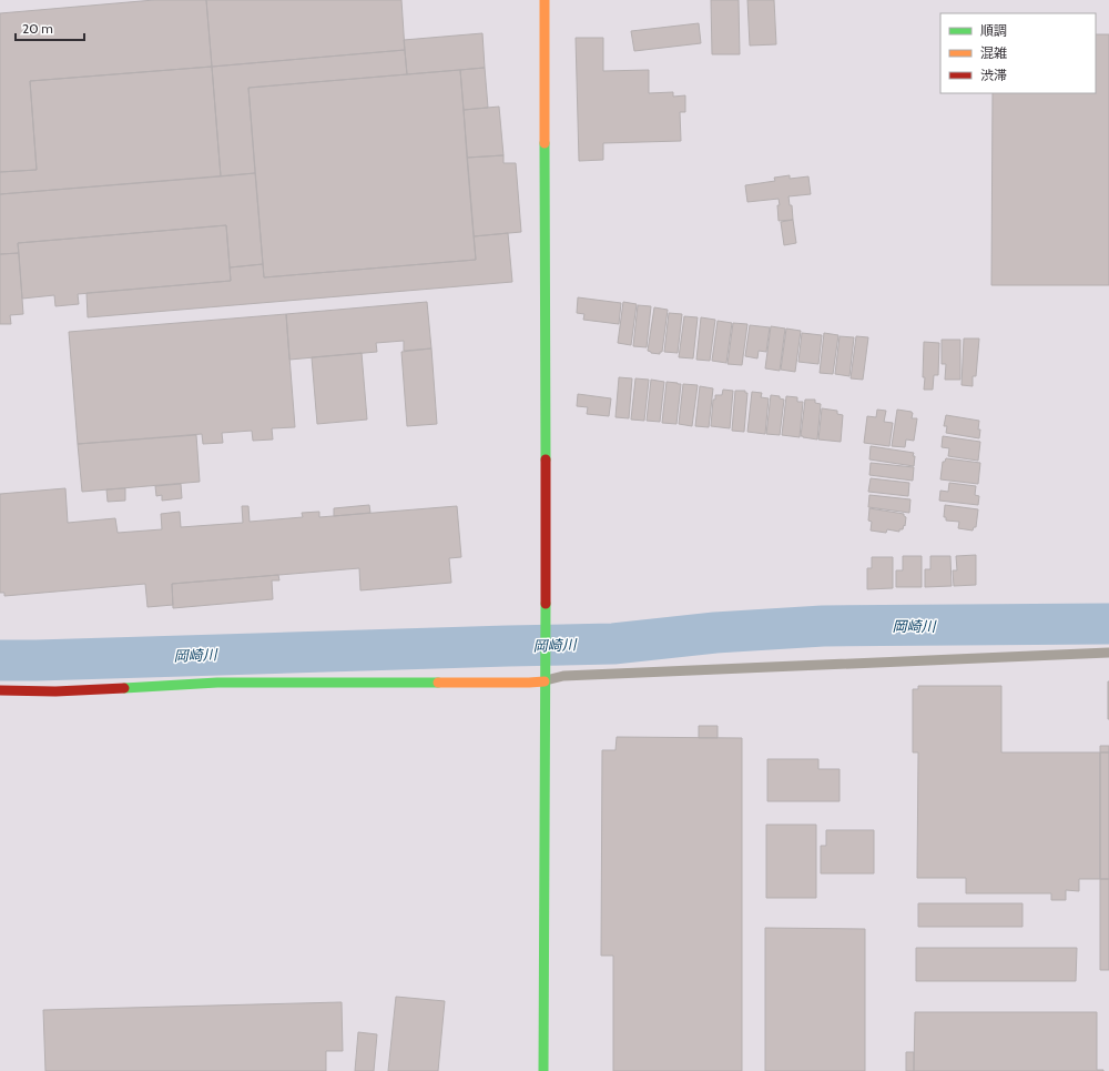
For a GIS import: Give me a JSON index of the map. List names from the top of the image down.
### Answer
{
  "water": ["岡崎川"],
  "legend": ["順調", "混雑", "渋滞"],
  "scale_bar": "20 m"
}
